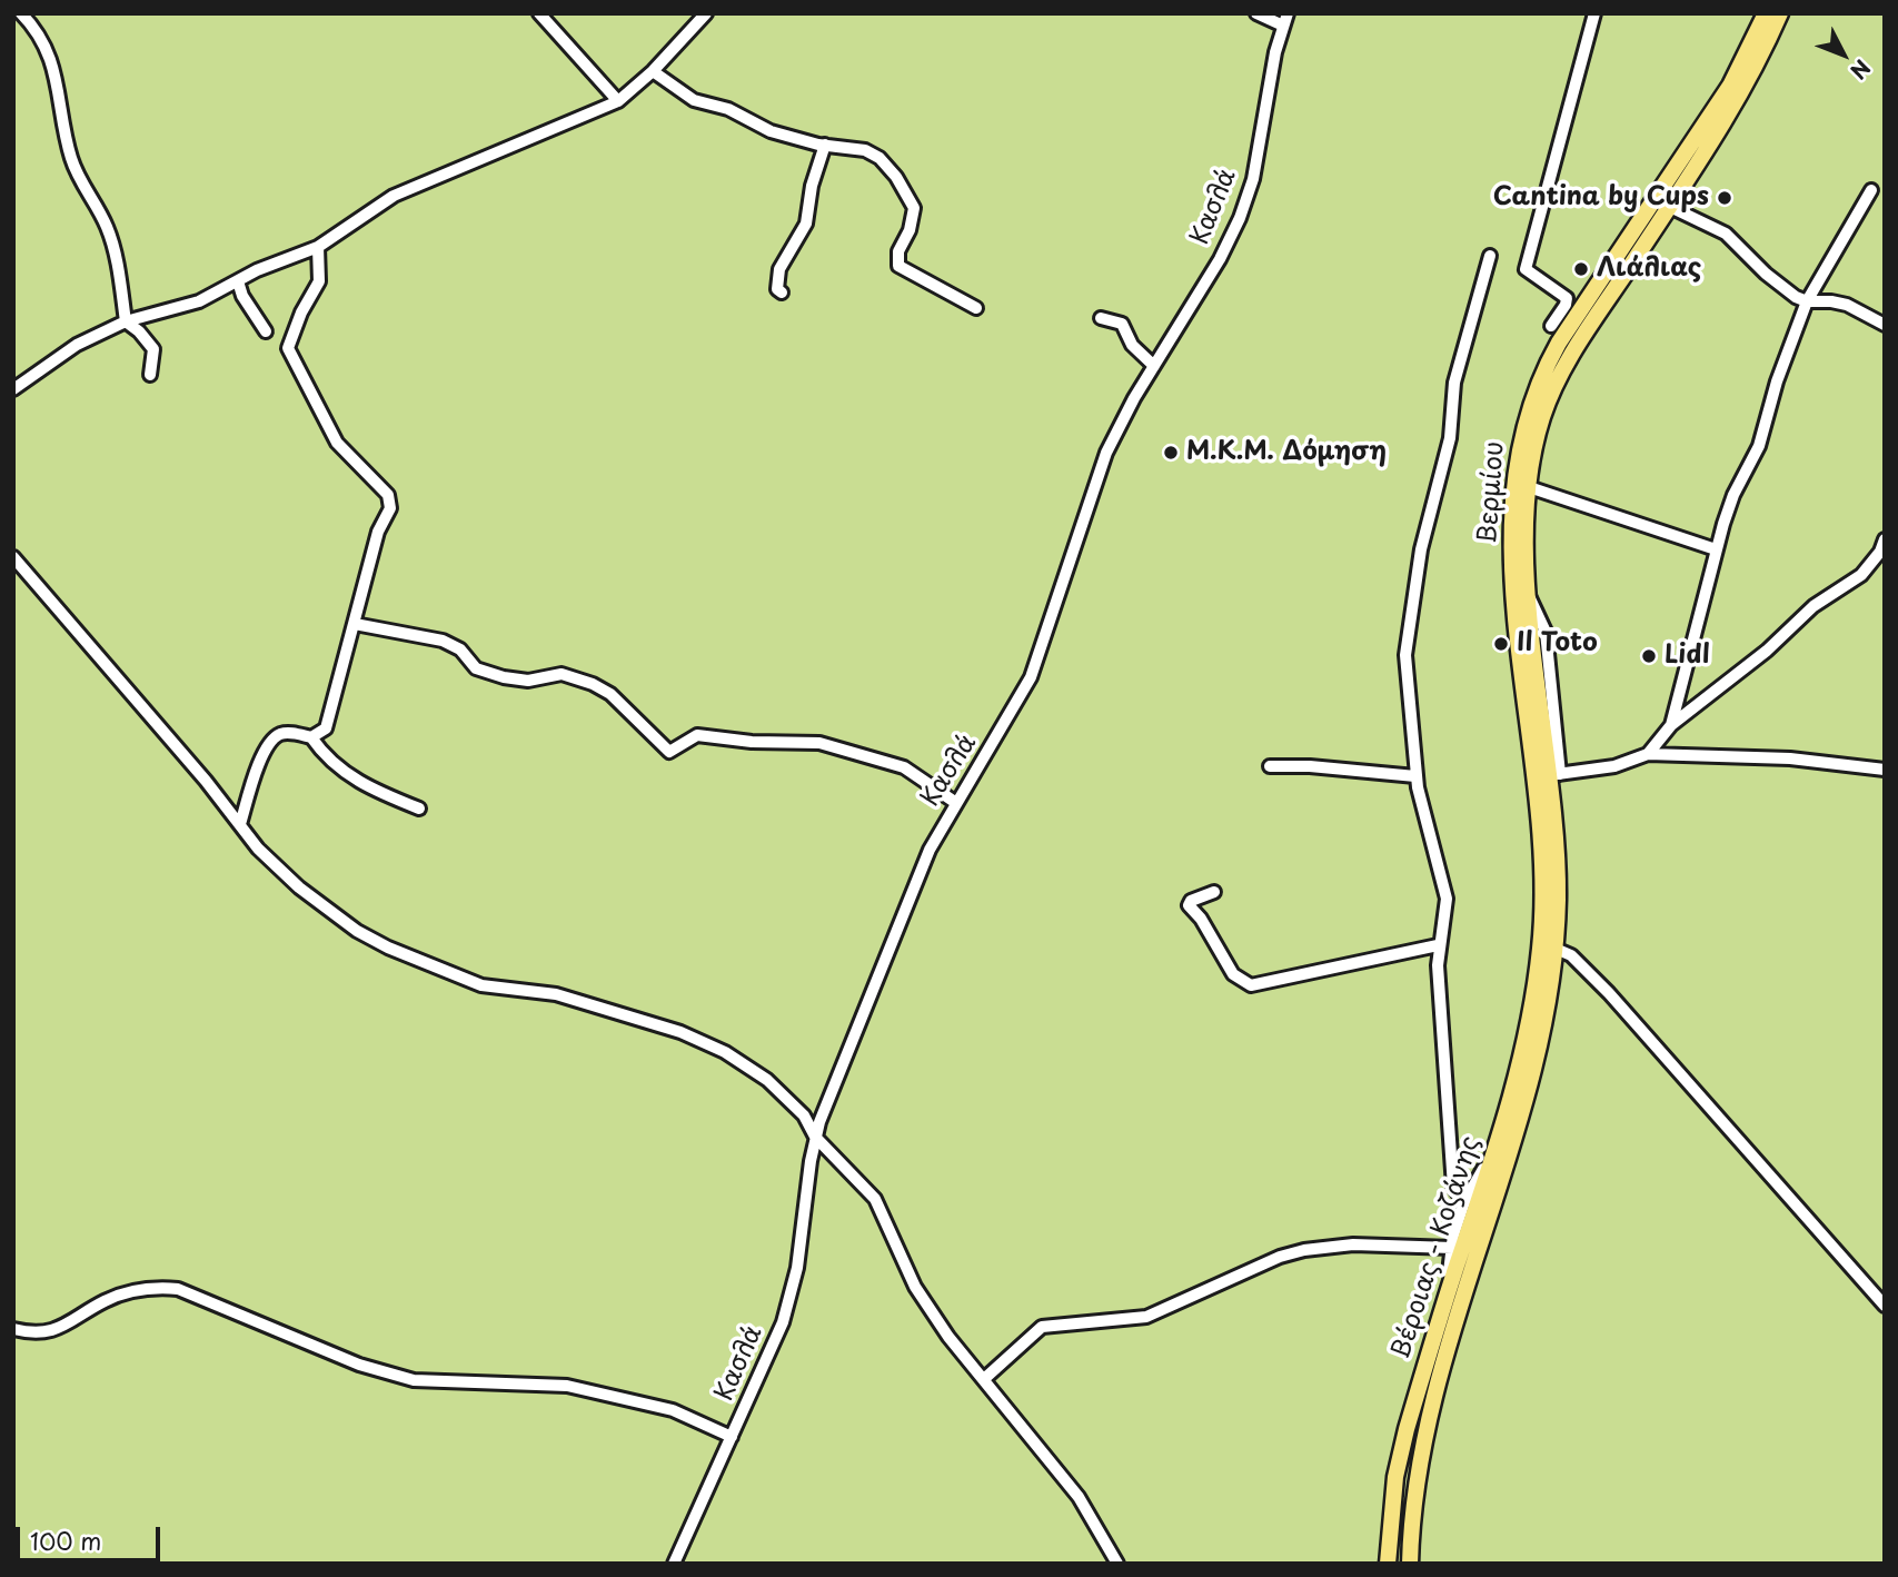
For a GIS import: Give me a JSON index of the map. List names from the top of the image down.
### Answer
{
  "streets": {
    "main road": ["Βερμίου", "Βέροιας - Κοζάνης"],
    "street": ["Κασλά"]
  },
  "crossings": [
    ["Βερμίου", "Βέροιας - Κοζάνης"]
  ],
  "places": [
    "Cantina by Cups",
    "Λιάλιας",
    "Μ.Κ.Μ. Δόμηση",
    "Il Toto",
    "Lidl"
  ],
  "scale_bar": "100 m",
  "north": "bottom right"
}
